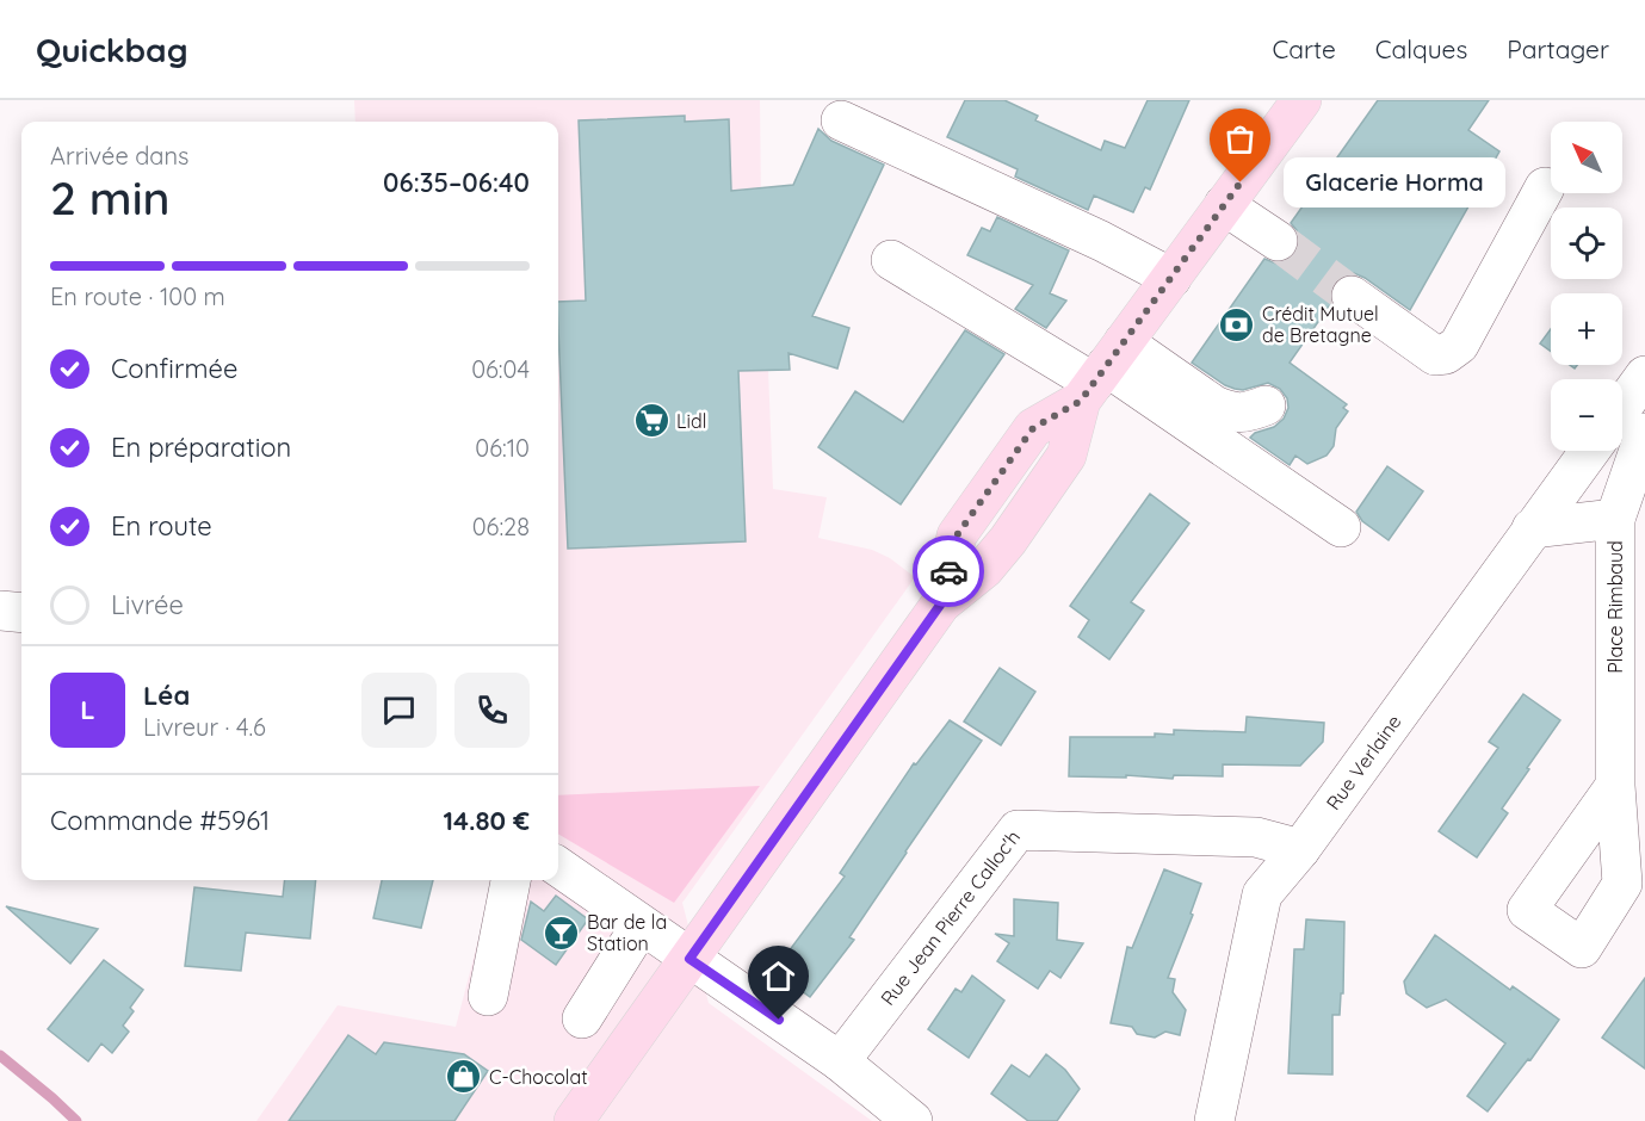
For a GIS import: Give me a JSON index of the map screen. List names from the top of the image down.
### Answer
{
  "streets": {
    "street": ["Place Rimbaud", "Rue Verlaine", "Rue Jean Pierre Calloc'h"]
  },
  "crossings": [
    ["Rue Verlaine", "Rue Jean Pierre Calloc'h"]
  ],
  "places": {
    "other": ["Glacerie Horma"],
    "bank": ["Crédit Mutuel de Bretagne"],
    "supermarket": ["Lidl"],
    "bar": ["Bar de la Station"],
    "shop": ["C-Chocolat"]
  },
  "north": "top left",
  "page": {
    "header": "Quickbag",
    "nav": ["Carte", "Calques", "Partager"],
    "map_buttons": ["+", "−"],
    "heading": ["2 min", "Arrivée dans", "06:35–06:40"],
    "panel": [
      "Léa",
      "Livreur · 4.6",
      "Commande #5961",
      "14.80 €"
    ],
    "bubble": "Glacerie Horma",
    "bar": "En route · 100 m",
    "list": [
      ["Confirmée", "06:04"],
      ["En préparation", "06:10"],
      ["En route", "06:28"],
      "Livrée"
    ],
    "round": "L"
  }
}
